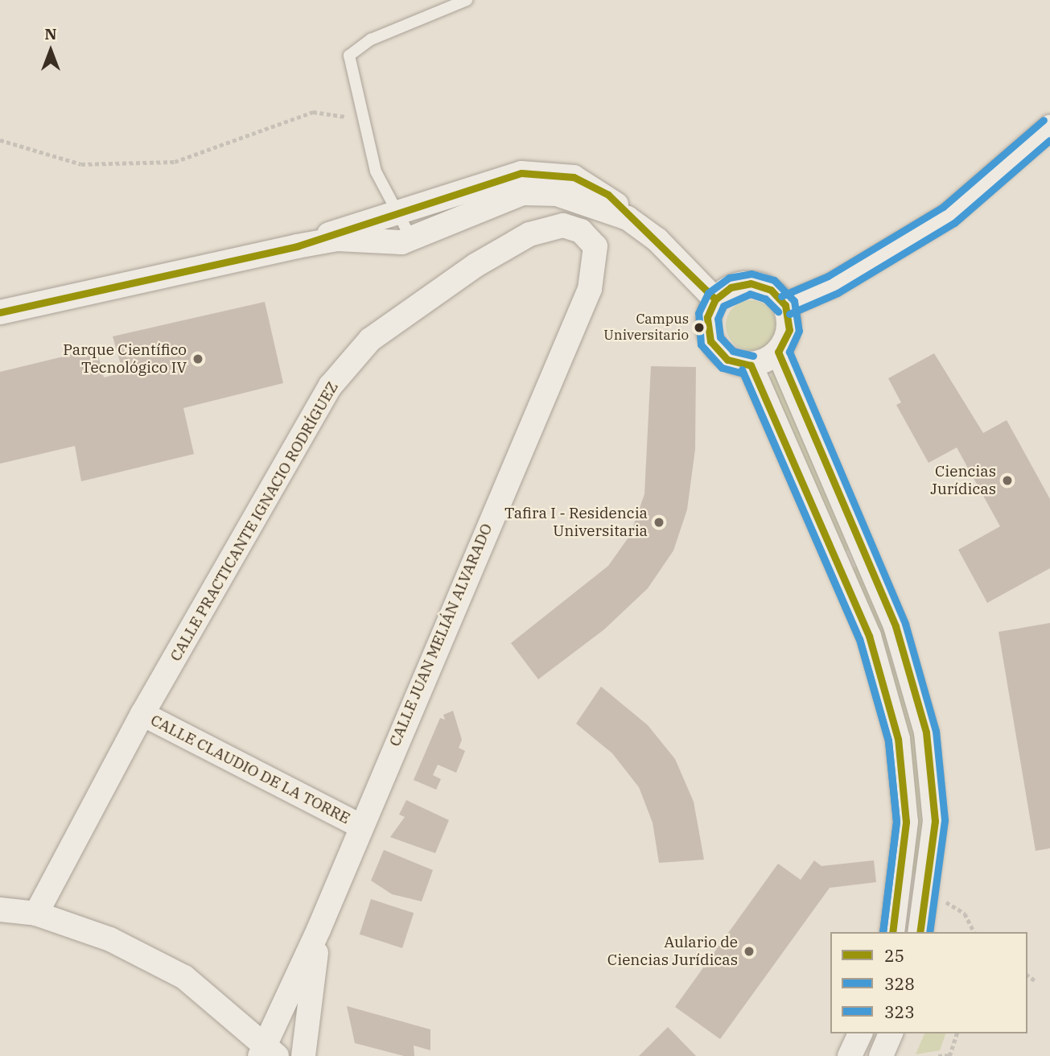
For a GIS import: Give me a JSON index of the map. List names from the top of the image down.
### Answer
{
  "streets": {
    "street": ["CALLE PRACTICANTE IGNACIO RODRÍGUEZ", "CALLE JUAN MELIÁN ALVARADO", "CALLE CLAUDIO DE LA TORRE"]
  },
  "crossings": [
    ["CALLE PRACTICANTE IGNACIO RODRÍGUEZ", "CALLE JUAN MELIÁN ALVARADO"],
    ["CALLE PRACTICANTE IGNACIO RODRÍGUEZ", "CALLE CLAUDIO DE LA TORRE"],
    ["CALLE JUAN MELIÁN ALVARADO", "CALLE CLAUDIO DE LA TORRE"]
  ],
  "places": [
    "Campus Universitario",
    "Parque Científico Tecnológico IV",
    "Ciencias Jurídicas",
    "Tafira I - Residencia Universitaria",
    "Aulario de Ciencias Jurídicas"
  ],
  "lines": ["transit line 323", "transit line 328", "transit line 25"],
  "legend": ["25", "328", "323"],
  "north": "top"
}
